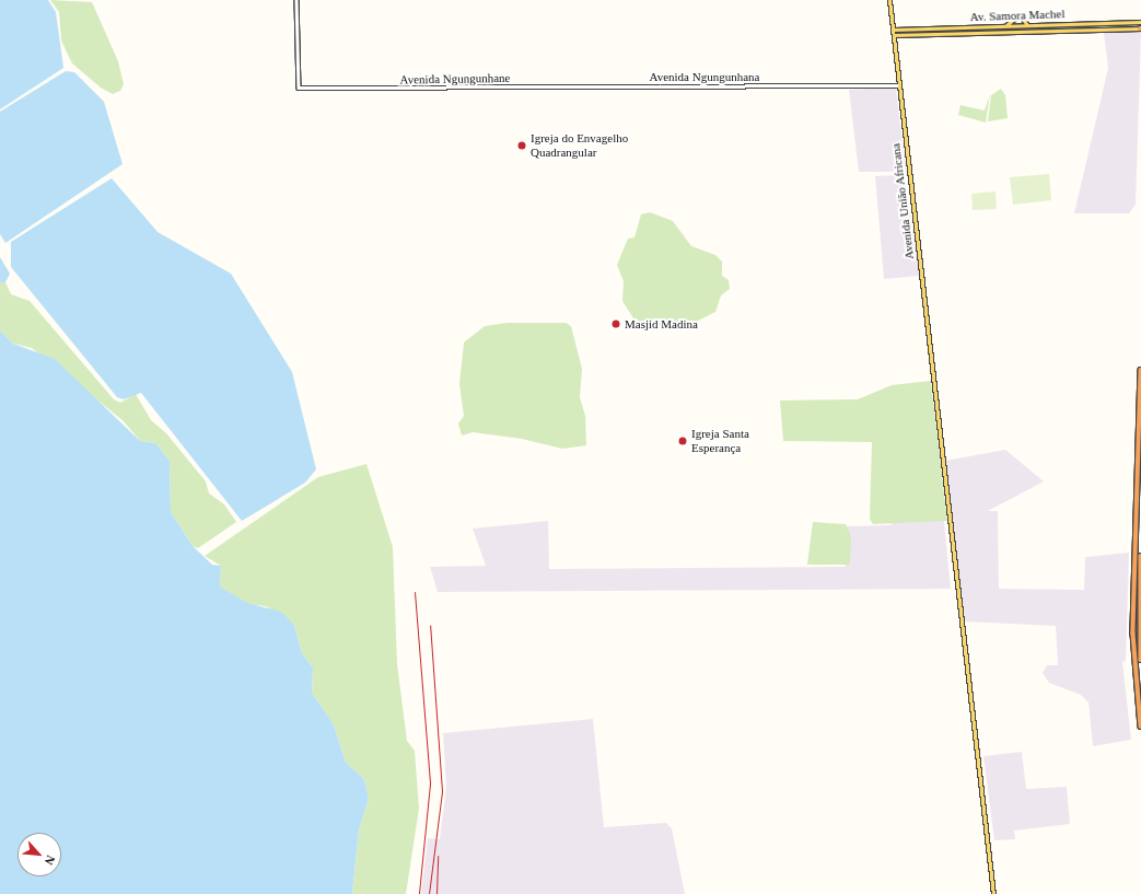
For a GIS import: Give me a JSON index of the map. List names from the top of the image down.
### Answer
{
  "streets": {
    "main road": ["Av. Samora Machel", "Avenida União Africana"],
    "street": ["Avenida Ngungunhana", "Avenida Ngungunhane"]
  },
  "crossings": [
    ["Av. Samora Machel", "Avenida União Africana"],
    ["Avenida Ngungunhana", "Avenida Ngungunhane"],
    ["Avenida Ngungunhana", "Avenida União Africana"]
  ],
  "places": ["Igreja do Envagelho Quadrangular", "Masjid Madina", "Igreja Santa Esperança"],
  "north": "bottom right"
}
